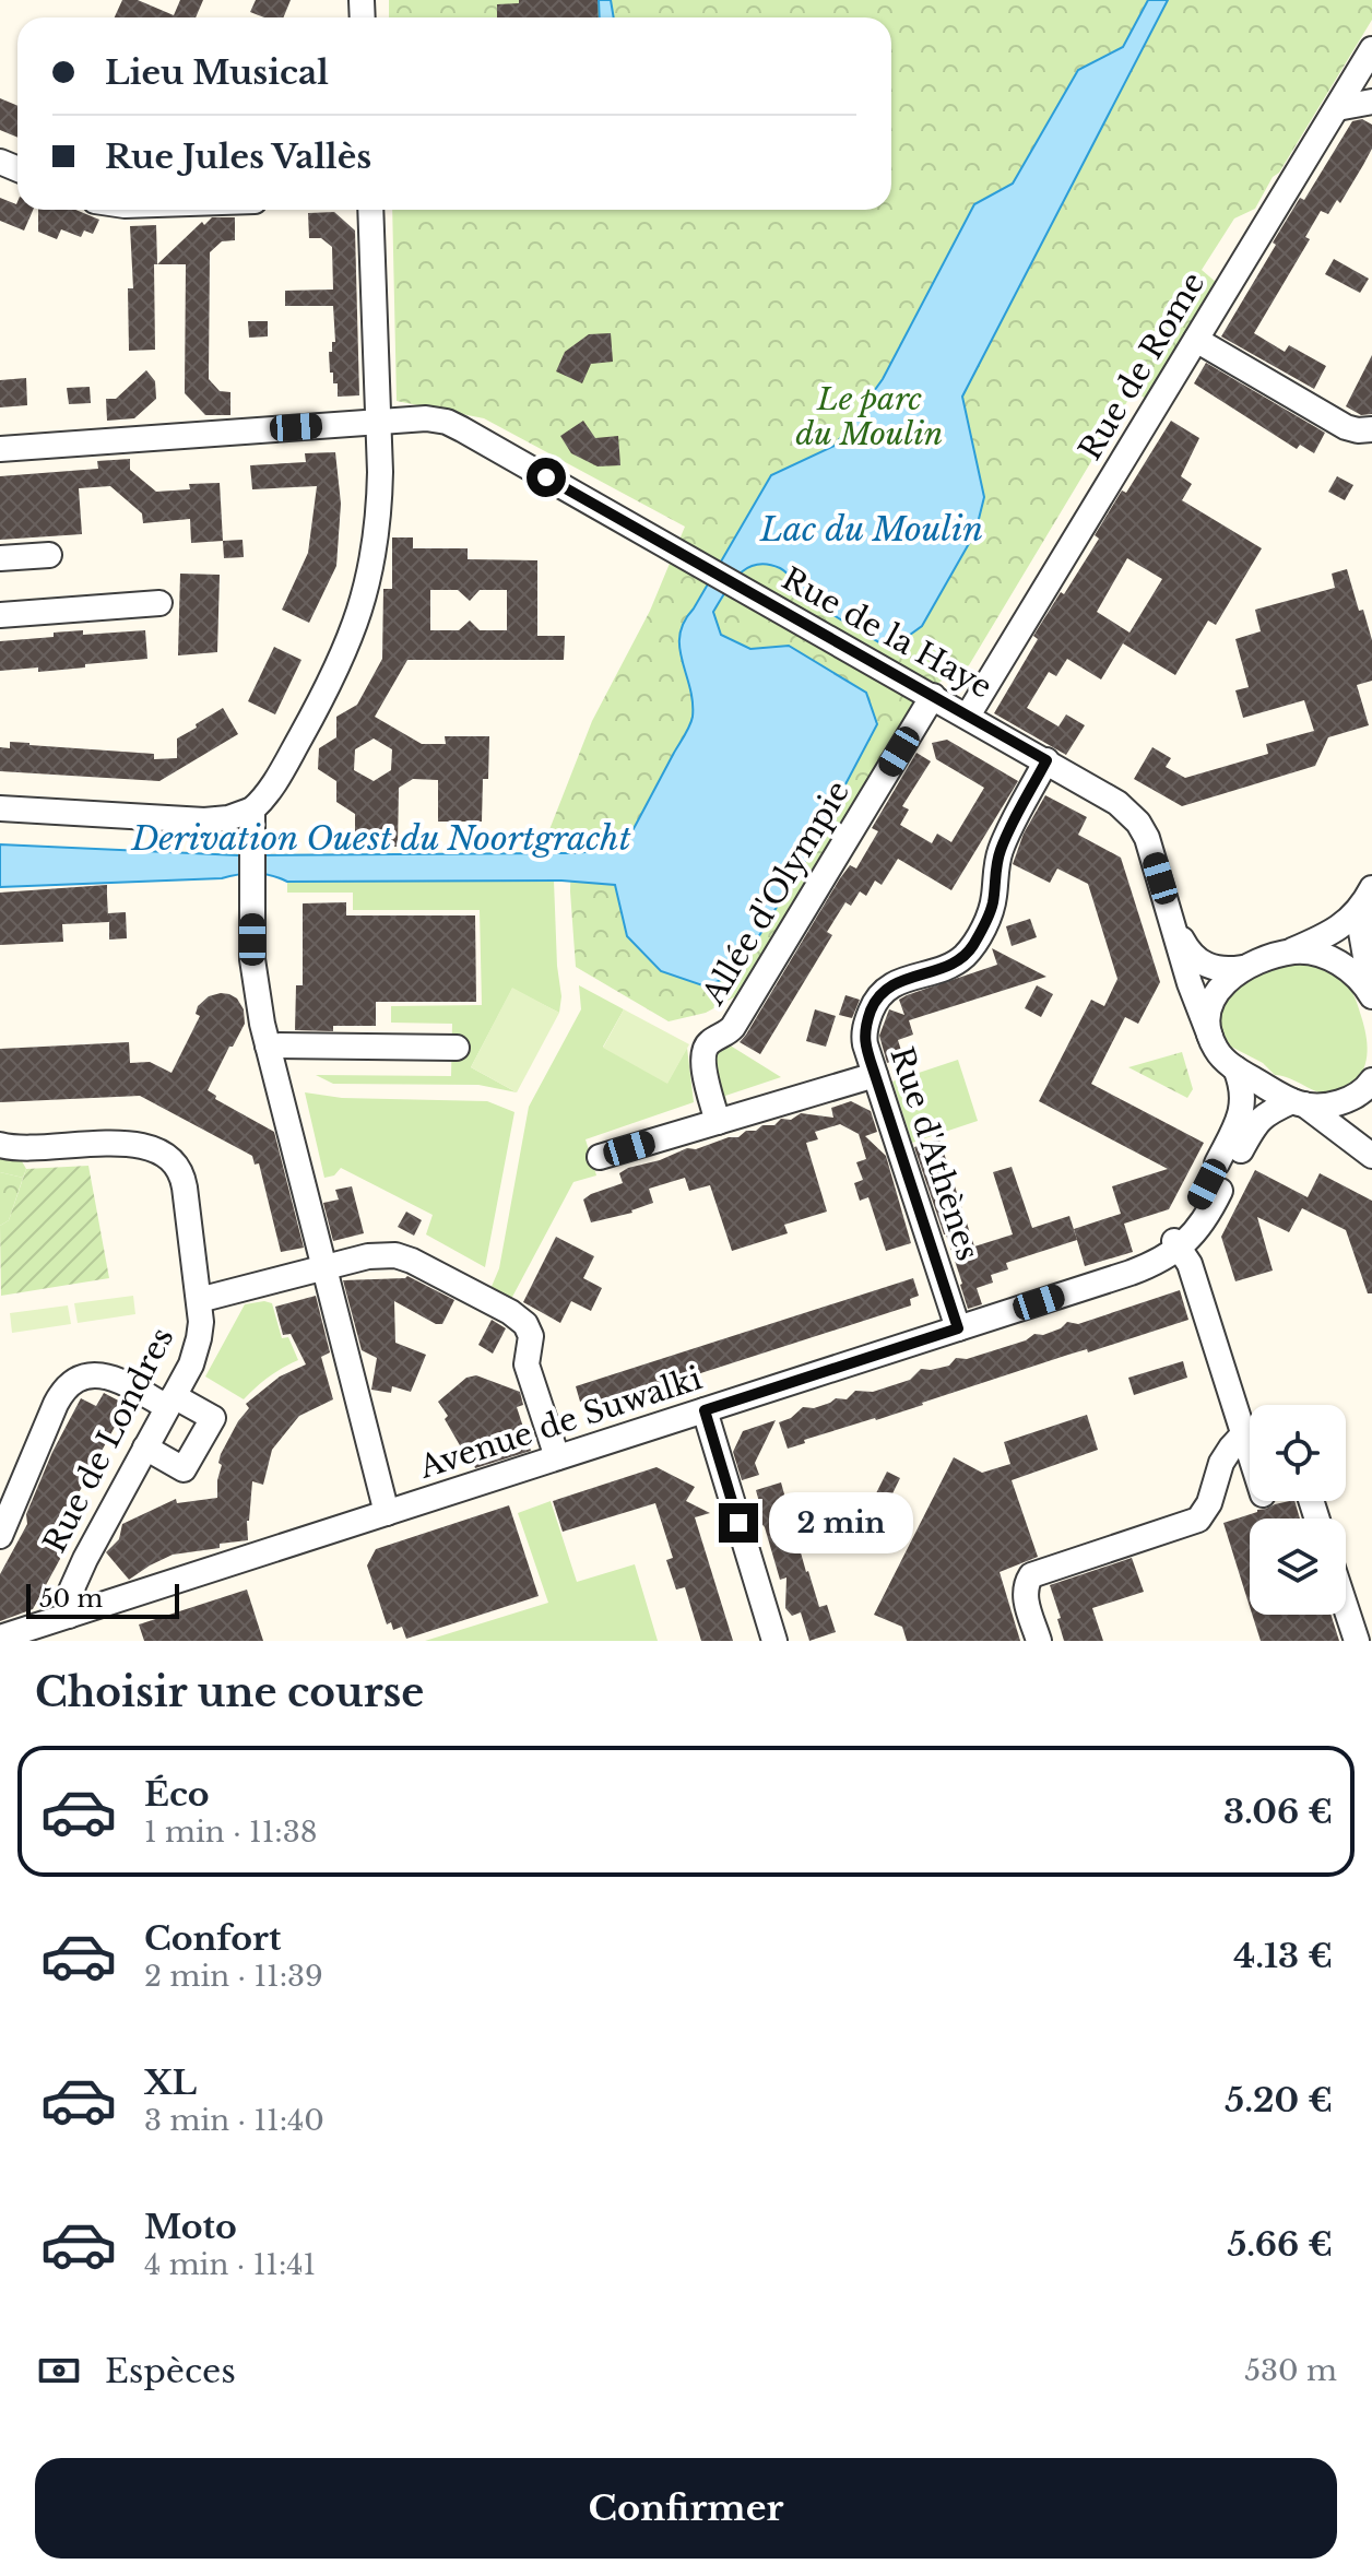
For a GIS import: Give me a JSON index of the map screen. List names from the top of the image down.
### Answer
{
  "streets": {
    "street": [
      "Rue de Rome",
      "Rue de la Haye",
      "Allée d'Olympie",
      "Rue d'Athènes",
      "Avenue de Suwalki",
      "Rue de Londres"
    ]
  },
  "crossings": [
    ["Rue de Rome", "Rue de la Haye"],
    ["Rue de la Haye", "Allée d'Olympie"],
    ["Rue de la Haye", "Rue d'Athènes"],
    ["Rue de la Haye", "Avenue de Suwalki"],
    ["Rue d'Athènes", "Avenue de Suwalki"],
    ["Avenue de Suwalki", "Rue de Londres"]
  ],
  "water": ["Lac du Moulin", "Derivation Ouest du Noortgracht"],
  "parks": ["Le parc du Moulin"],
  "scale_bar": "50 m",
  "page": {
    "banner": ["Lieu Musical", "Rue Jules Vallès"],
    "bubble": "2 min",
    "scale": "50 m",
    "heading": "Choisir une course",
    "list": [
      {
        "name": "Éco",
        "note": "1 min · 11:38",
        "value": "3.06 €"
      },
      {
        "name": "Confort",
        "note": "2 min · 11:39",
        "value": "4.13 €"
      },
      {
        "name": "XL",
        "note": "3 min · 11:40",
        "value": "5.20 €"
      },
      {
        "name": "Moto",
        "note": "4 min · 11:41",
        "value": "5.66 €"
      }
    ],
    "pay": ["Espèces", "530 m"],
    "buttons": "Confirmer"
  }
}
